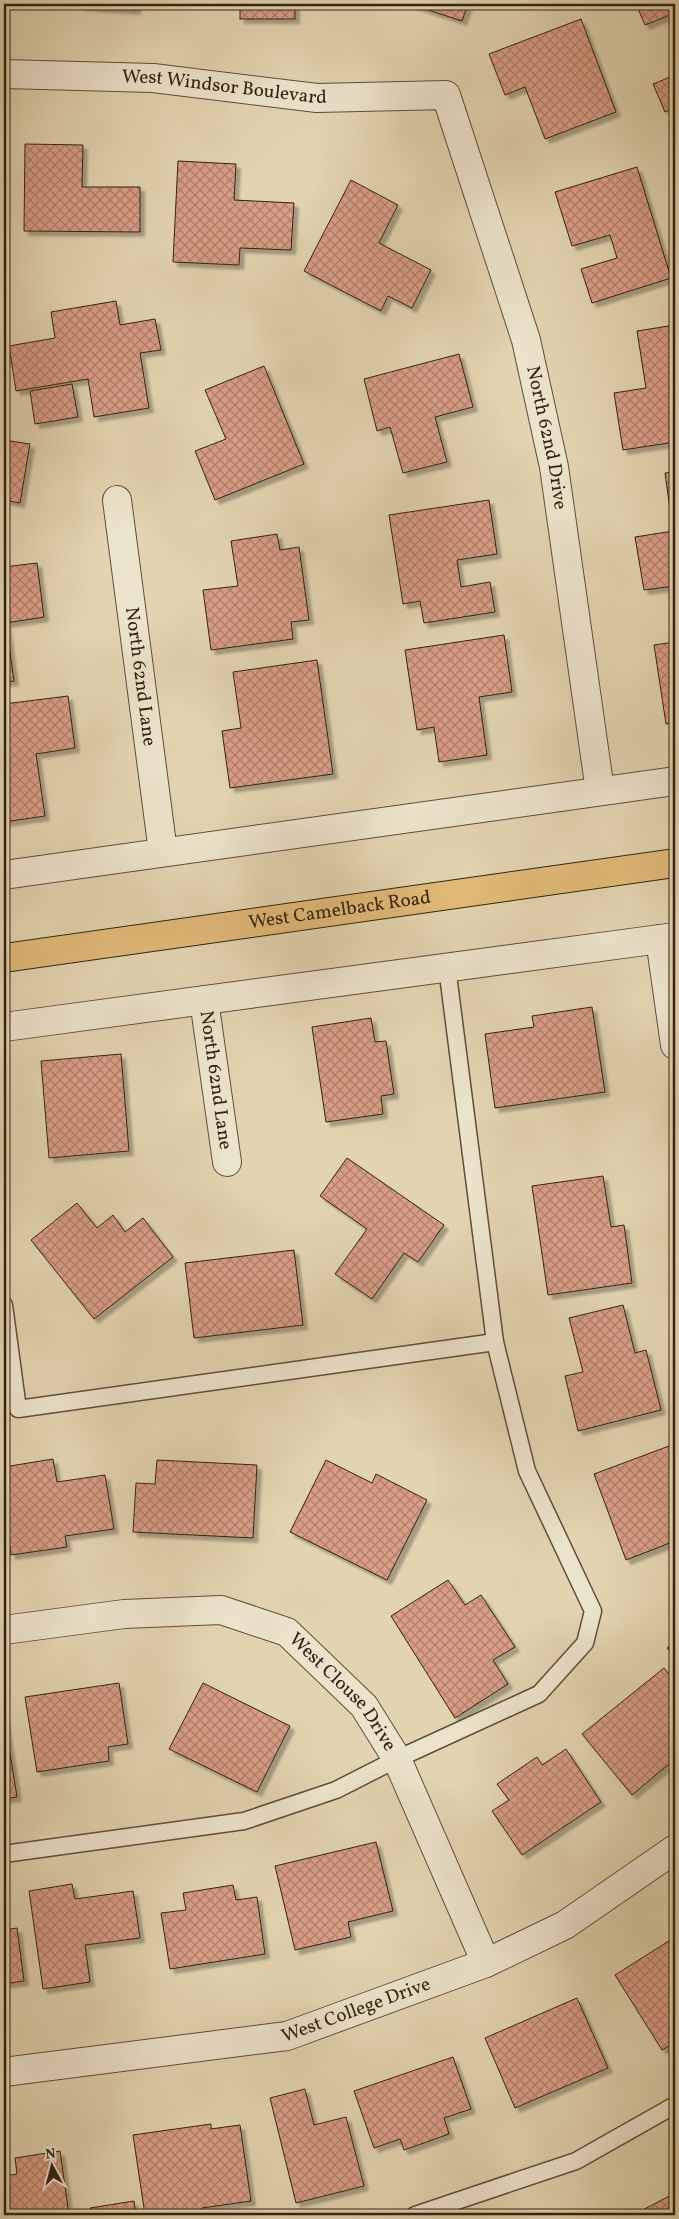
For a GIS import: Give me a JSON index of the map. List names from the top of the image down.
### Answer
{
  "streets": {
    "main road": ["West Camelback Road"],
    "street": [
      "West Windsor Boulevard",
      "North 62nd Drive",
      "North 62nd Lane",
      "West Clouse Drive",
      "West College Drive"
    ]
  },
  "crossings": [
    ["West Windsor Boulevard", "North 62nd Drive"],
    ["West Clouse Drive", "West College Drive"]
  ],
  "north": "top"
}
